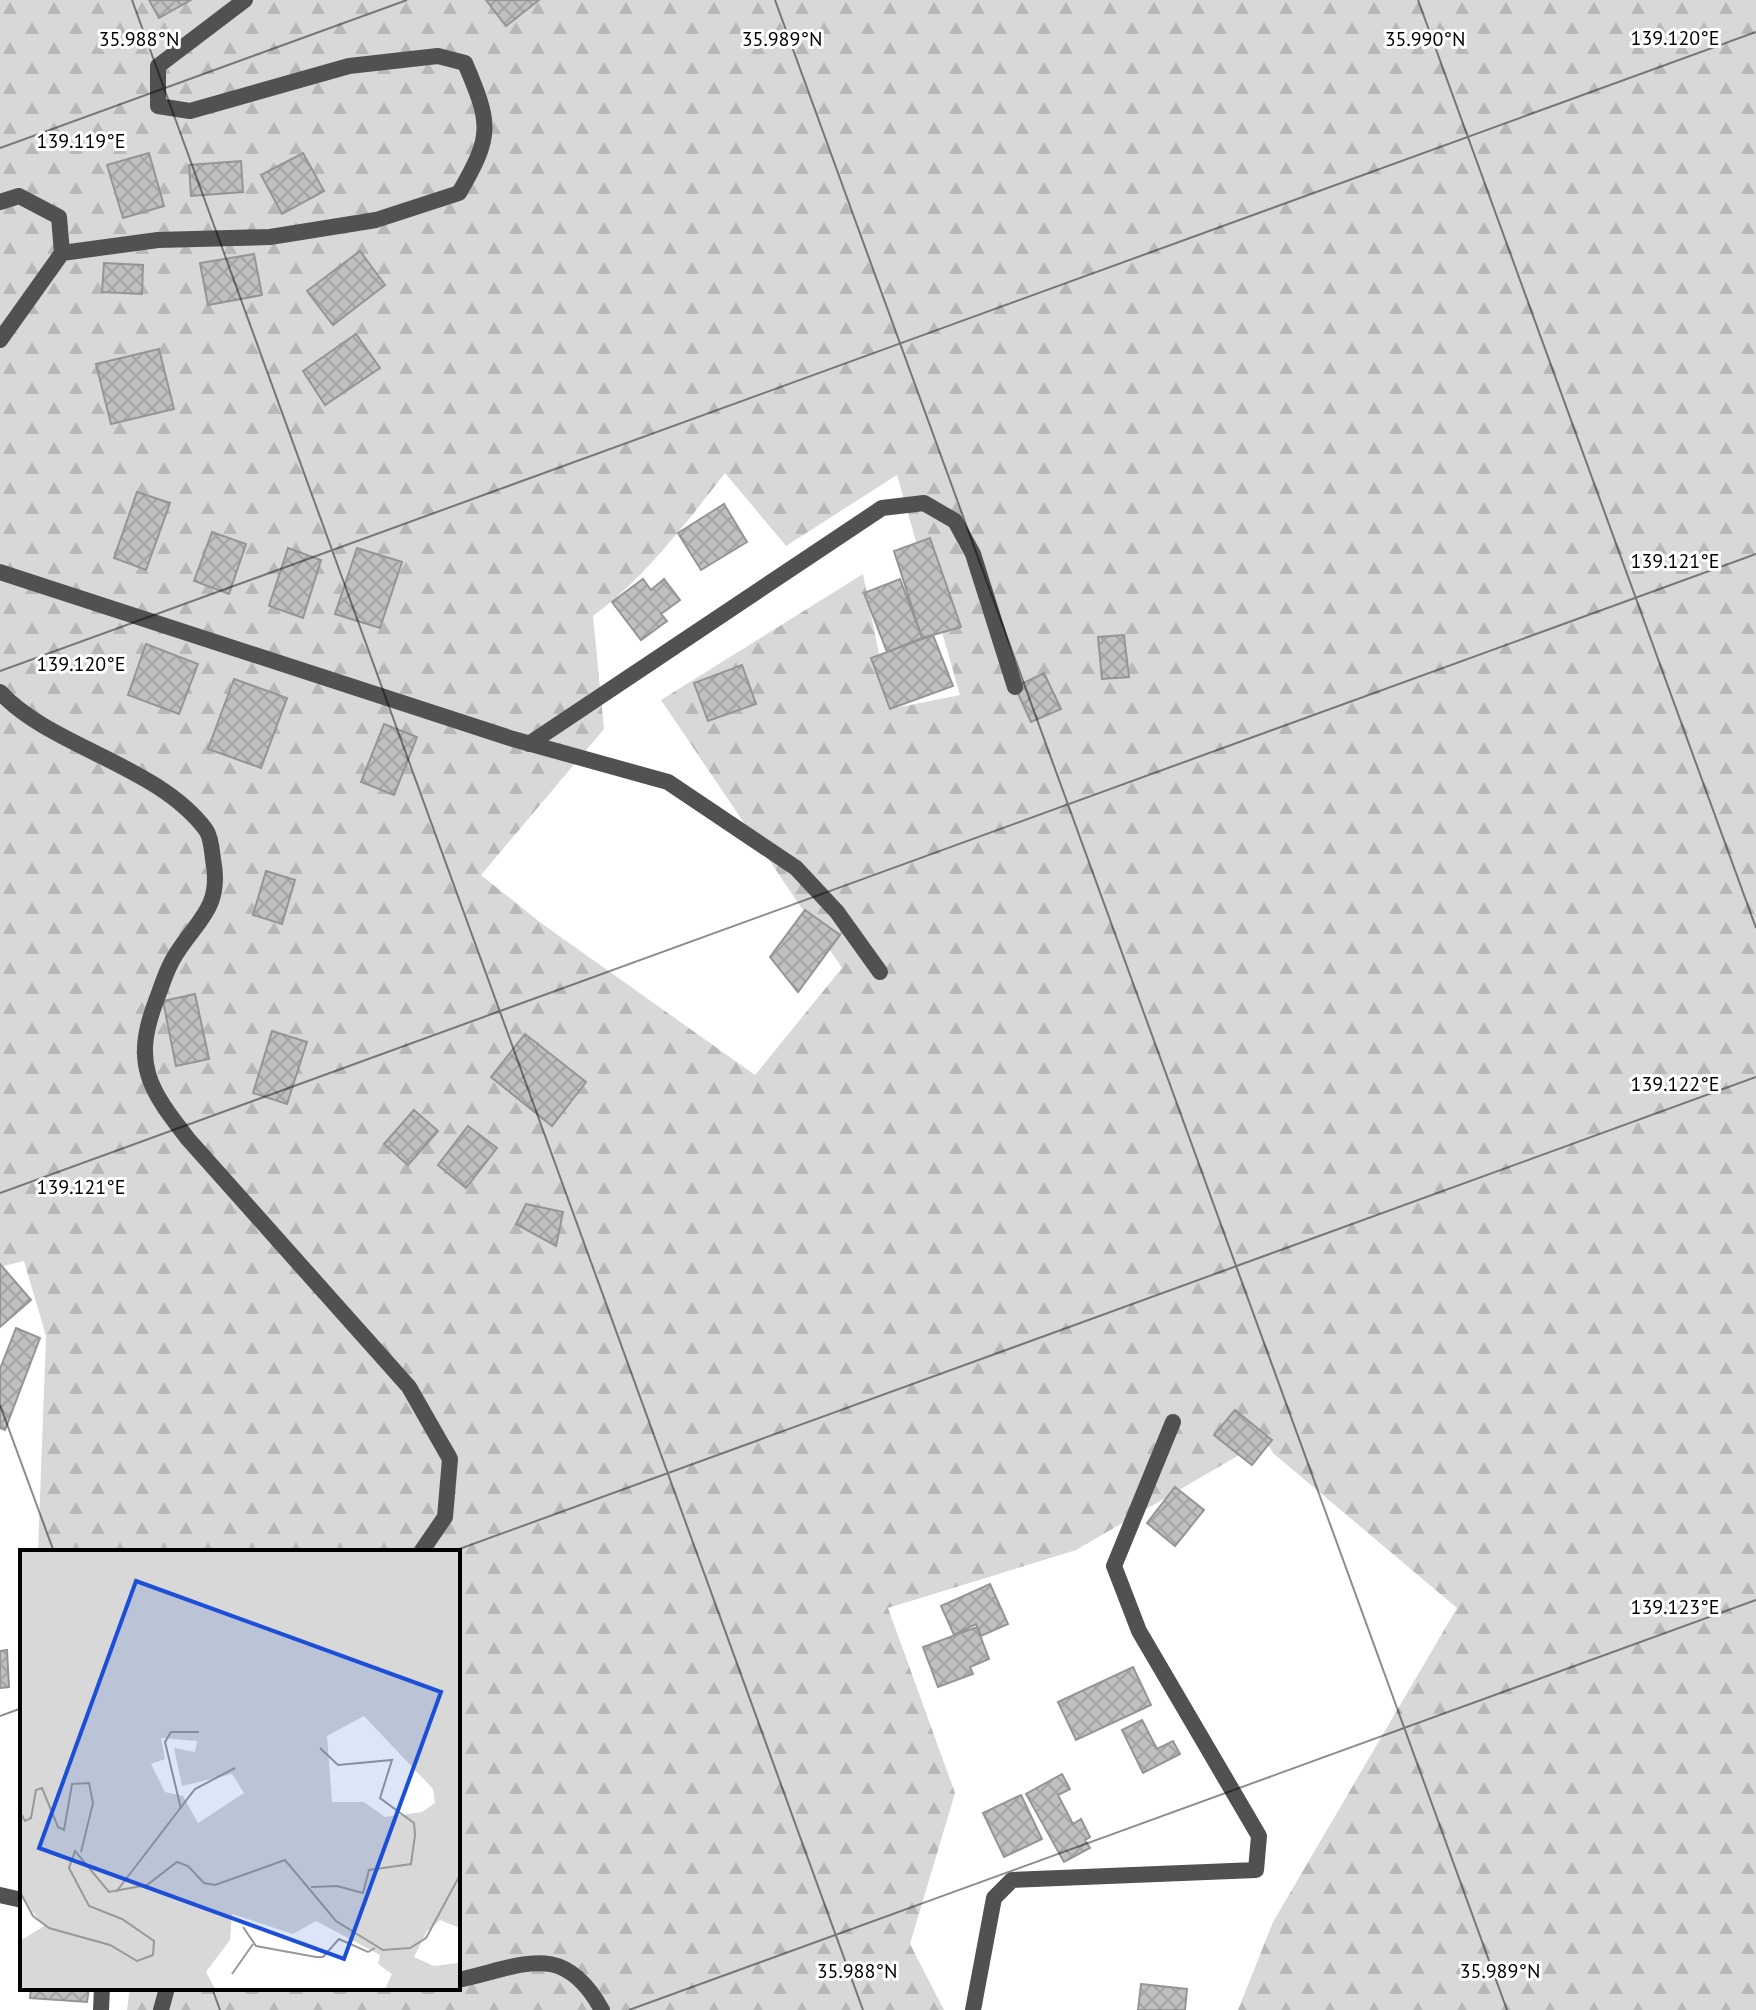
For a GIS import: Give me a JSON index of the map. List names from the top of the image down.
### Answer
{
  "coordinates": [
    "139.120°E",
    "35.990°N",
    "35.988°N",
    "35.989°N",
    "139.119°E",
    "139.121°E",
    "139.122°E",
    "139.123°E"
  ]
}
